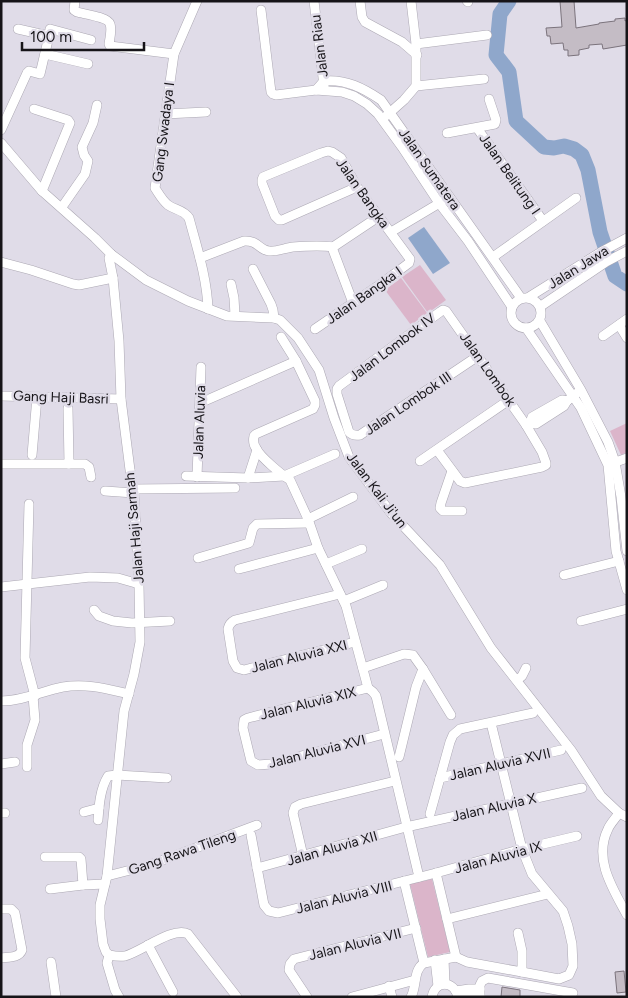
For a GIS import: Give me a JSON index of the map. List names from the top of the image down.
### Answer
{
  "streets": {
    "street": [
      "Jalan Riau",
      "Gang Swadaya I",
      "Jalan Sumatera",
      "Jalan Belitung I",
      "Jalan Bangka",
      "Jalan Jawa",
      "Jalan Bangka I",
      "Jalan Lombok IV",
      "Jalan Lombok",
      "Gang Haji Basri",
      "Jalan Lombok III",
      "Jalan Aluvia",
      "Jalan Kali Ji'un",
      "Jalan Haji Sarmah",
      "Jalan Aluvia XXI",
      "Jalan Aluvia XIX",
      "Jalan Aluvia XVI",
      "Jalan Aluvia XVII",
      "Jalan Aluvia X",
      "Jalan Aluvia XII",
      "Gang Rawa Tileng",
      "Jalan Aluvia IX",
      "Jalan Aluvia VIII",
      "Jalan Aluvia VII"
    ]
  },
  "crossings": [
    ["Jalan Riau", "Jalan Sumatera"],
    ["Jalan Sumatera", "Jalan Bangka"],
    ["Jalan Sumatera", "Jalan Jawa"],
    ["Jalan Bangka", "Jalan Bangka I"],
    ["Jalan Lombok IV", "Jalan Lombok"],
    ["Jalan Lombok IV", "Jalan Lombok III"],
    ["Jalan Lombok", "Jalan Lombok III"],
    ["Gang Haji Basri", "Jalan Haji Sarmah"],
    ["Jalan Haji Sarmah", "Gang Rawa Tileng"],
    ["Jalan Aluvia XIX", "Jalan Aluvia XVI"],
    ["Jalan Aluvia X", "Jalan Aluvia XII"],
    ["Jalan Aluvia XII", "Jalan Aluvia VIII"],
    ["Jalan Aluvia IX", "Jalan Aluvia VIII"]
  ],
  "scale_bar": "100 m"
}
